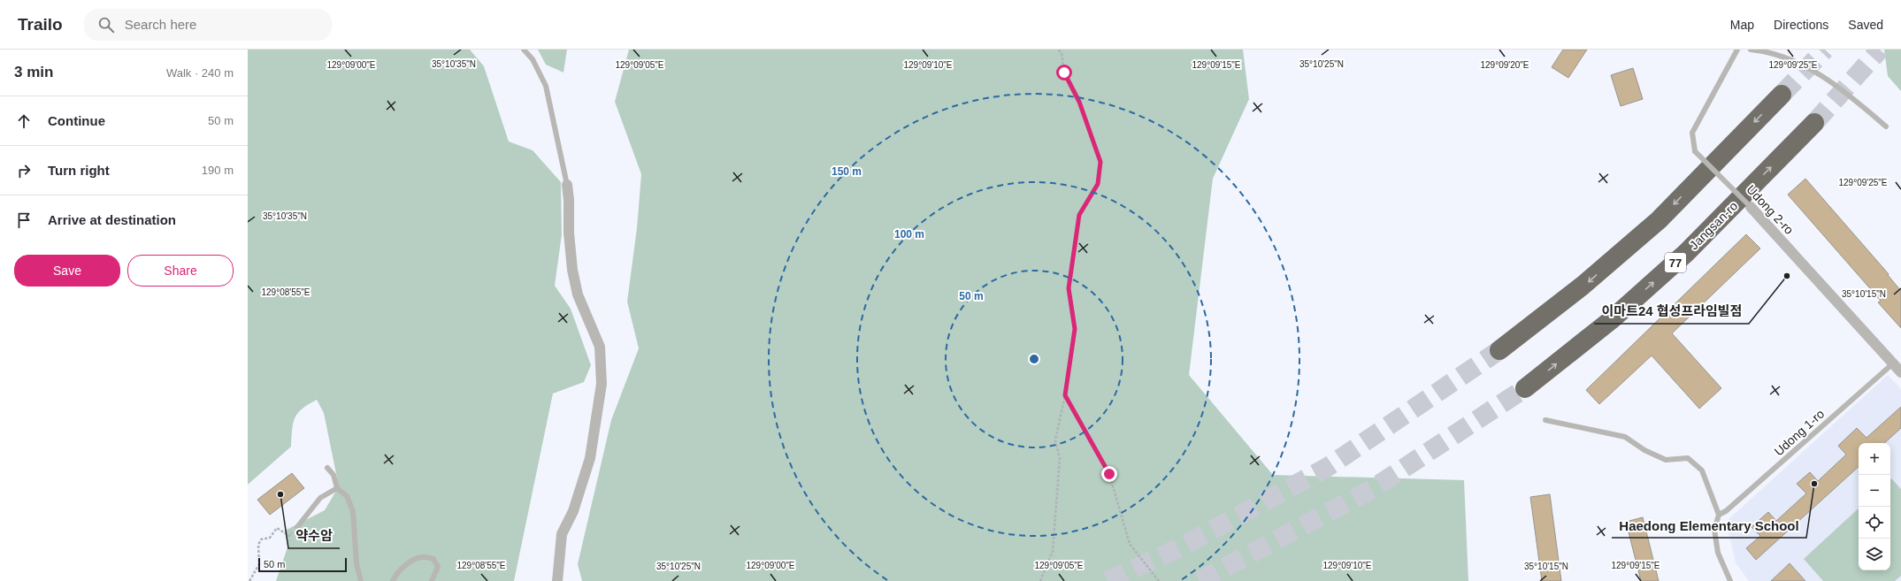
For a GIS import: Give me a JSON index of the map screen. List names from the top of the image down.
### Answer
{
  "streets": {
    "highway": ["Jangsan-ro", "77"],
    "street": ["Udong 2-ro"],
    "lane": ["Udong 1-ro"]
  },
  "crossings": [
    ["Udong 2-ro", "Udong 1-ro"]
  ],
  "places": ["이마트24 협성프라임빌점", "Haedong Elementary School", "약수암"],
  "scale_bar": "50 m",
  "page": {
    "header": "Trailo",
    "search": "Search here",
    "nav": ["Map", "Directions", "Saved"],
    "heading": ["3 min", "Walk · 240 m"],
    "list": [
      ["Continue", "50 m"],
      ["Turn right", "190 m"],
      "Arrive at destination"
    ],
    "buttons": ["Save", "Share"],
    "map_buttons": ["+", "−"],
    "scale": "50 m"
  },
  "coordinates": [
    "35°10'35\"N",
    "35°10'25\"N",
    "129°09'10\"E",
    "129°09'20\"E",
    "129°09'00\"E",
    "129°09'05\"E",
    "129°09'15\"E",
    "129°09'25\"E",
    "129°08'55\"E",
    "35°10'15\"N"
  ],
  "rings": ["150 m", "100 m", "50 m"]
}
